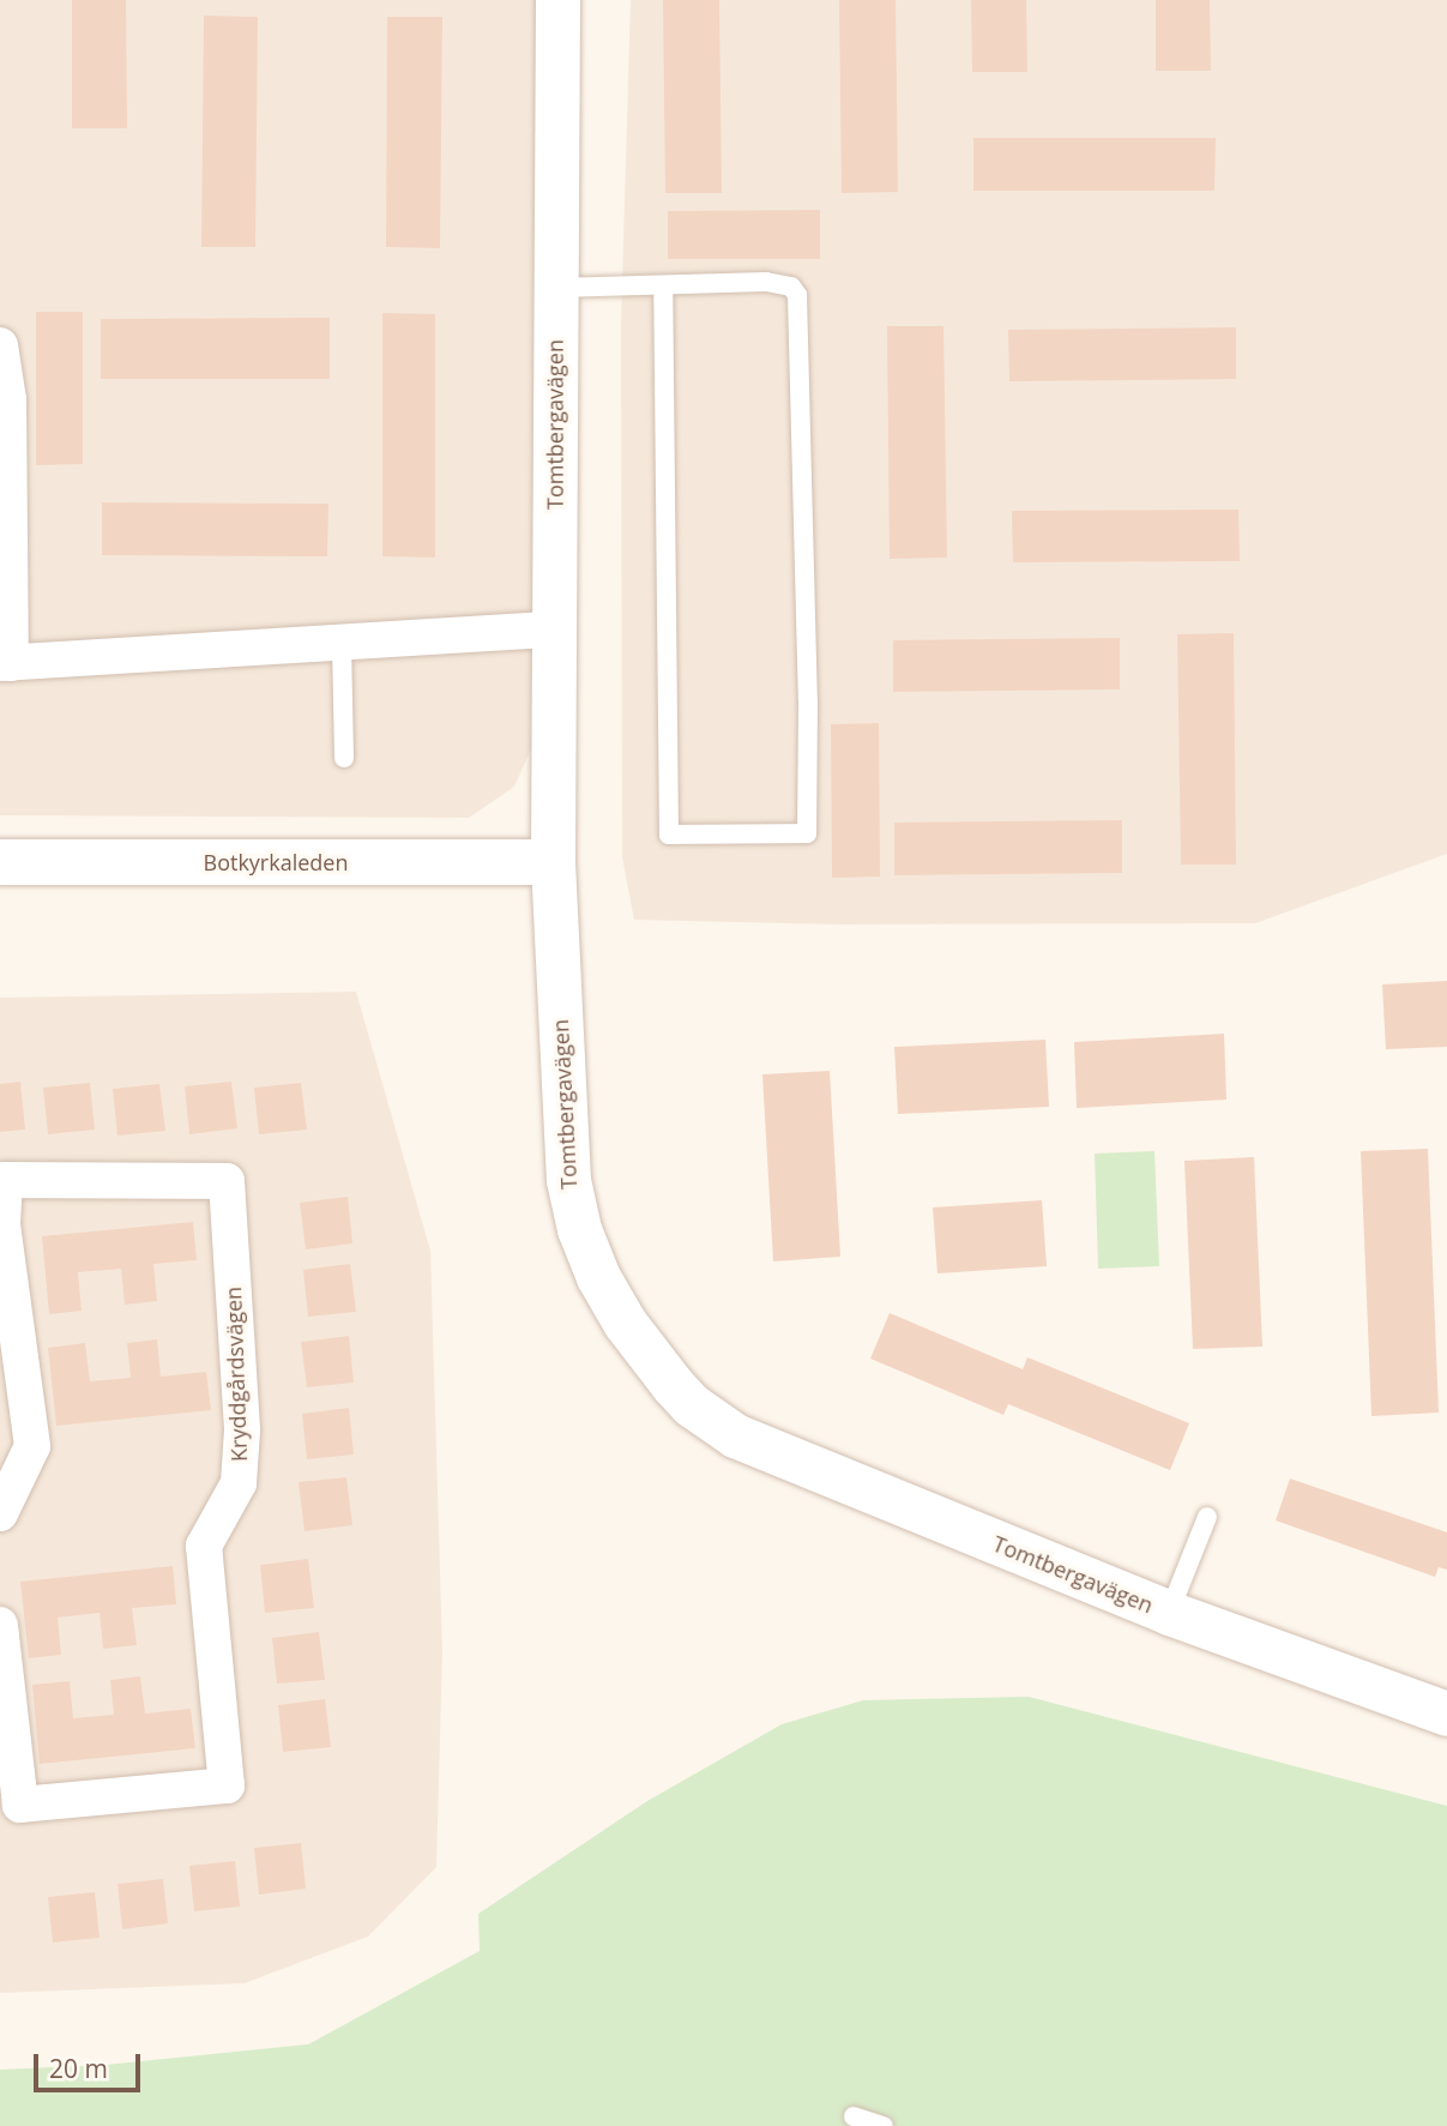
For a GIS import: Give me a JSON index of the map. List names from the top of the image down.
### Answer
{
  "streets": {
    "main road": ["Botkyrkaleden"],
    "street": ["Tomtbergavägen", "Kryddgårdsvägen"]
  },
  "crossings": [
    ["Tomtbergavägen", "Botkyrkaleden"]
  ],
  "scale_bar": "20 m"
}
